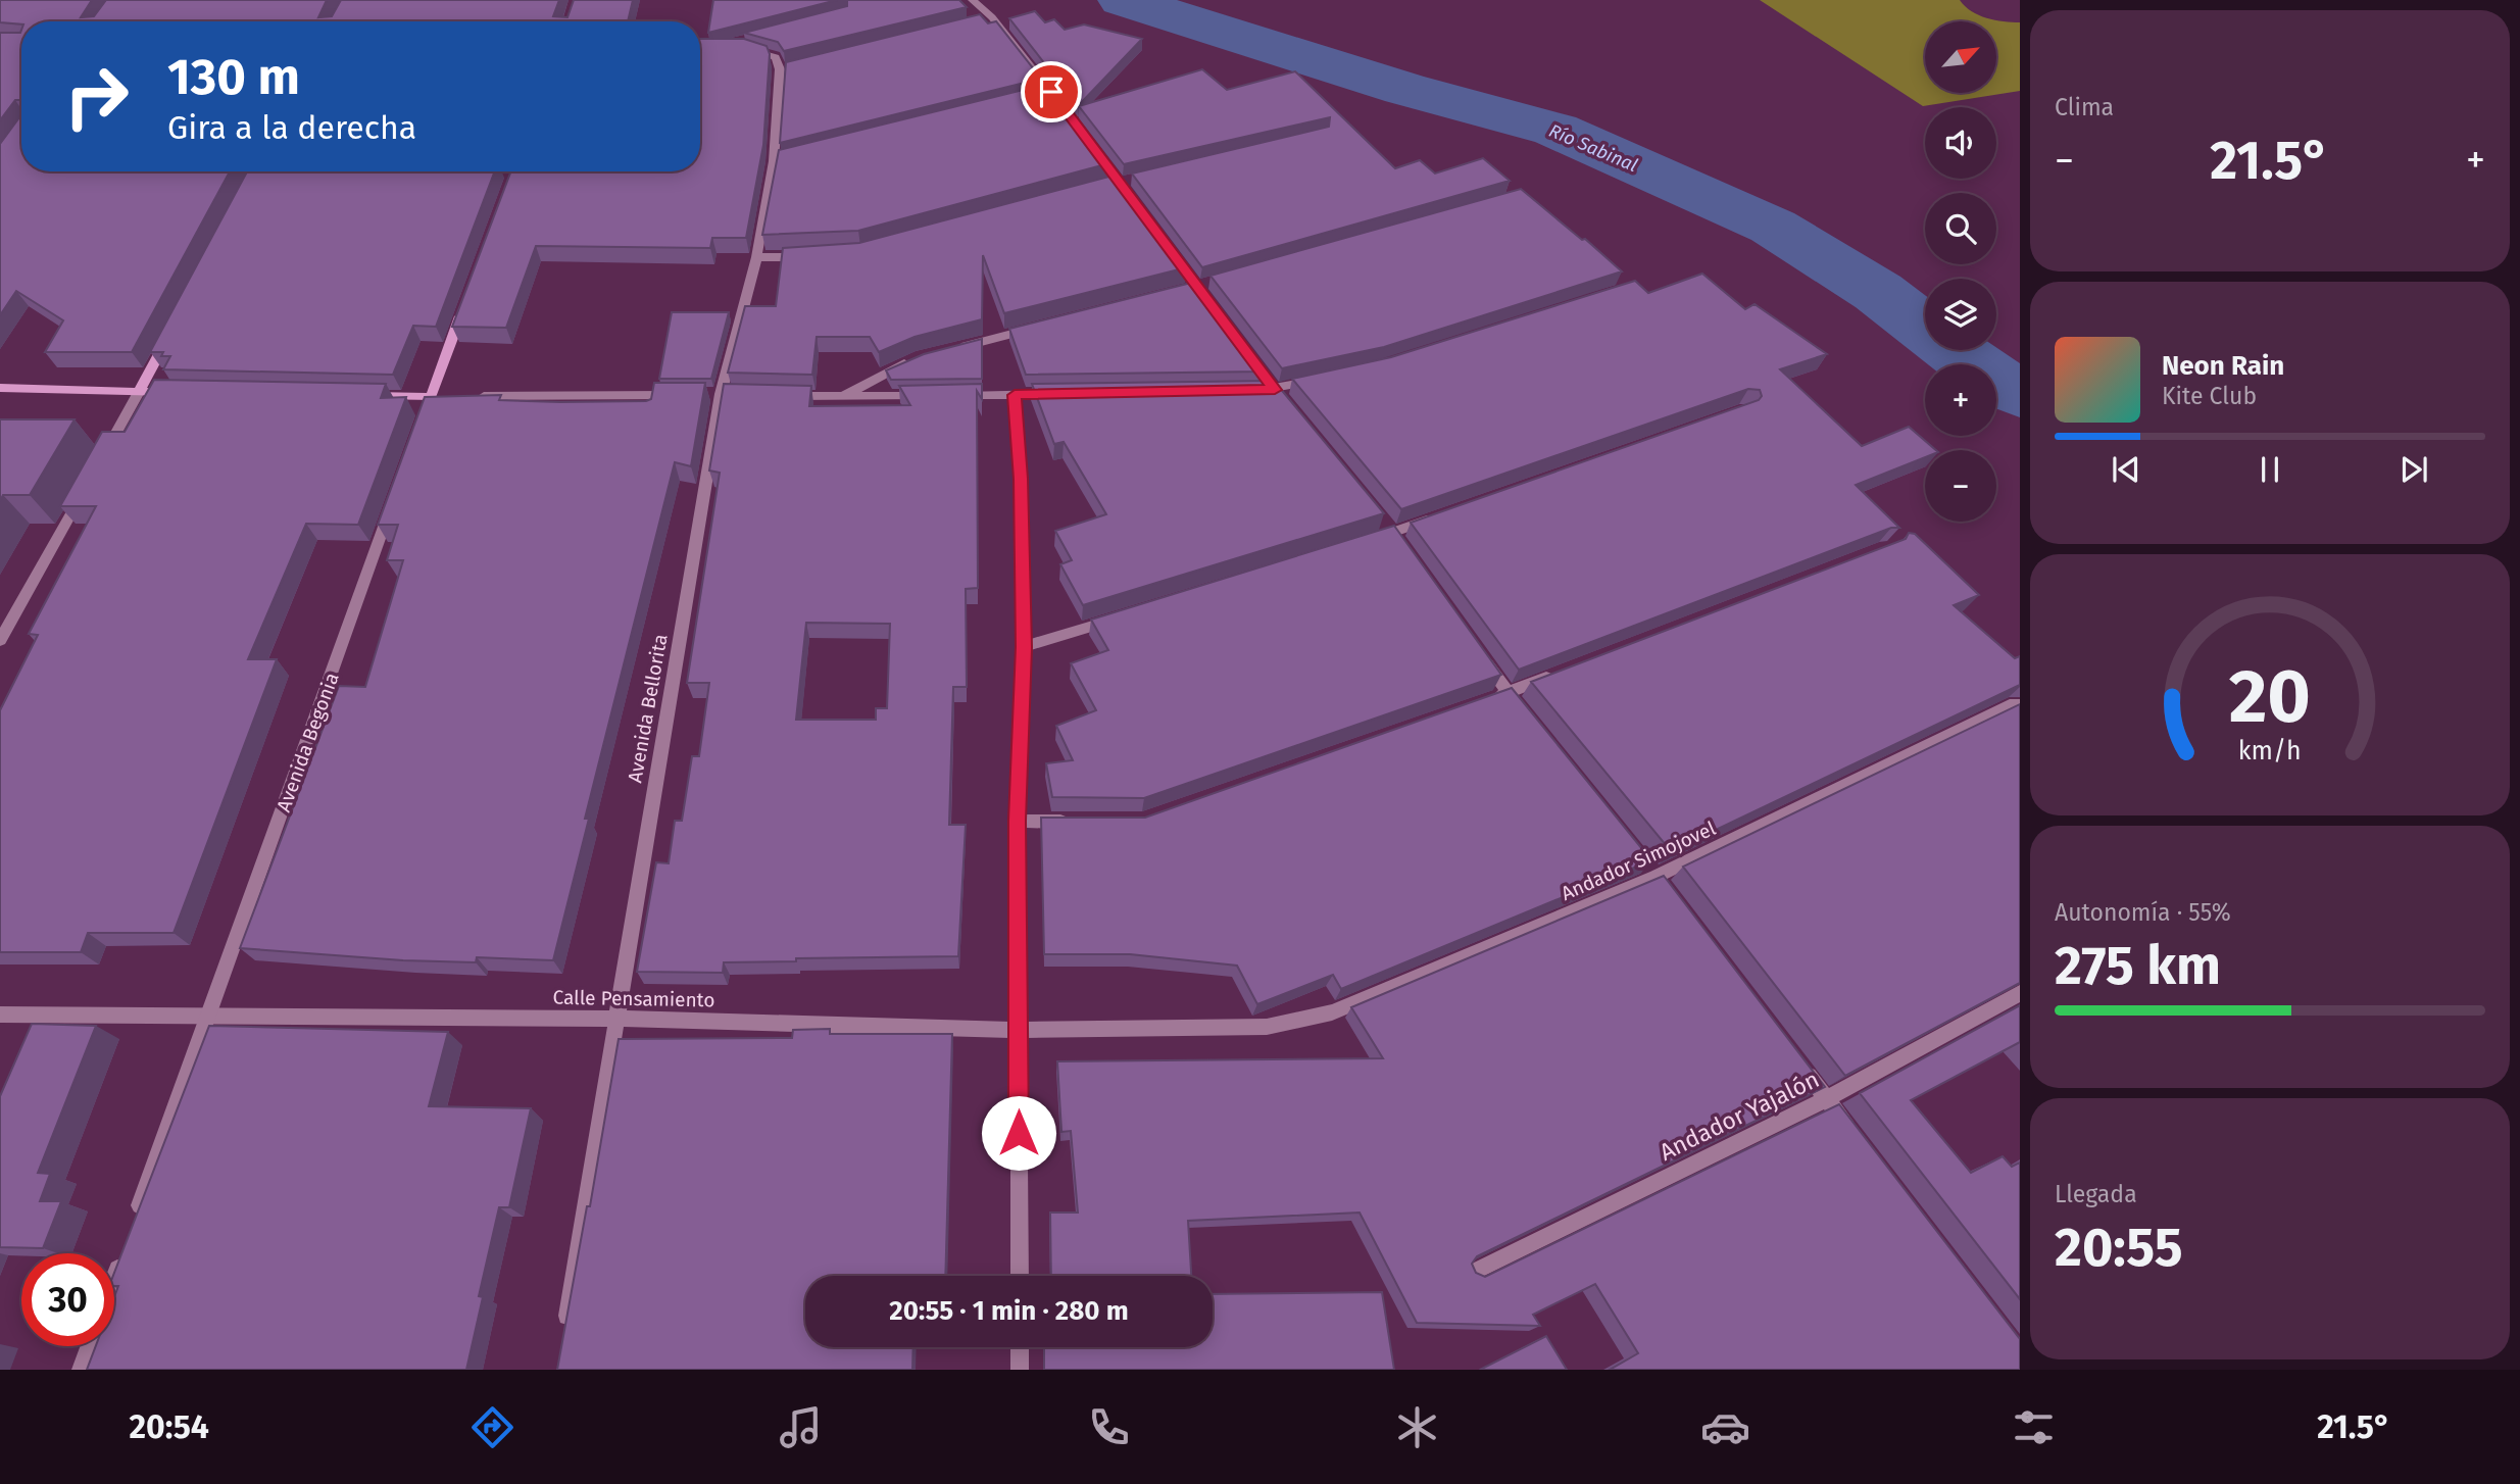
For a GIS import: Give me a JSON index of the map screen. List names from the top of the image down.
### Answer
{
  "streets": {
    "street": [
      "Avenida Bellorita",
      "Avenida Begonia",
      "Andador Simojovel",
      "Calle Pensamiento",
      "Andador Yajalón"
    ]
  },
  "crossings": [
    ["Avenida Bellorita", "Calle Pensamiento"],
    ["Avenida Begonia", "Calle Pensamiento"],
    ["Andador Simojovel", "Calle Pensamiento"]
  ],
  "water": ["Río Sabinal"],
  "north": "top right",
  "page": {
    "tile": [
      "Clima",
      ["Autonomía · 55%", "275 km"],
      ["Llegada", "20:55"]
    ],
    "map_buttons": ["+", "−"],
    "turn": ["130 m", "Gira a la derecha"],
    "heat": ["−", "21.5°", "+"],
    "song": ["Neon Rain", "Kite Club"],
    "limit": "30",
    "trip": "20:55 · 1 min · 280 m",
    "tabs": ["20:54", "21.5°"],
    "gauge": ["20", "km/h"]
  }
}
